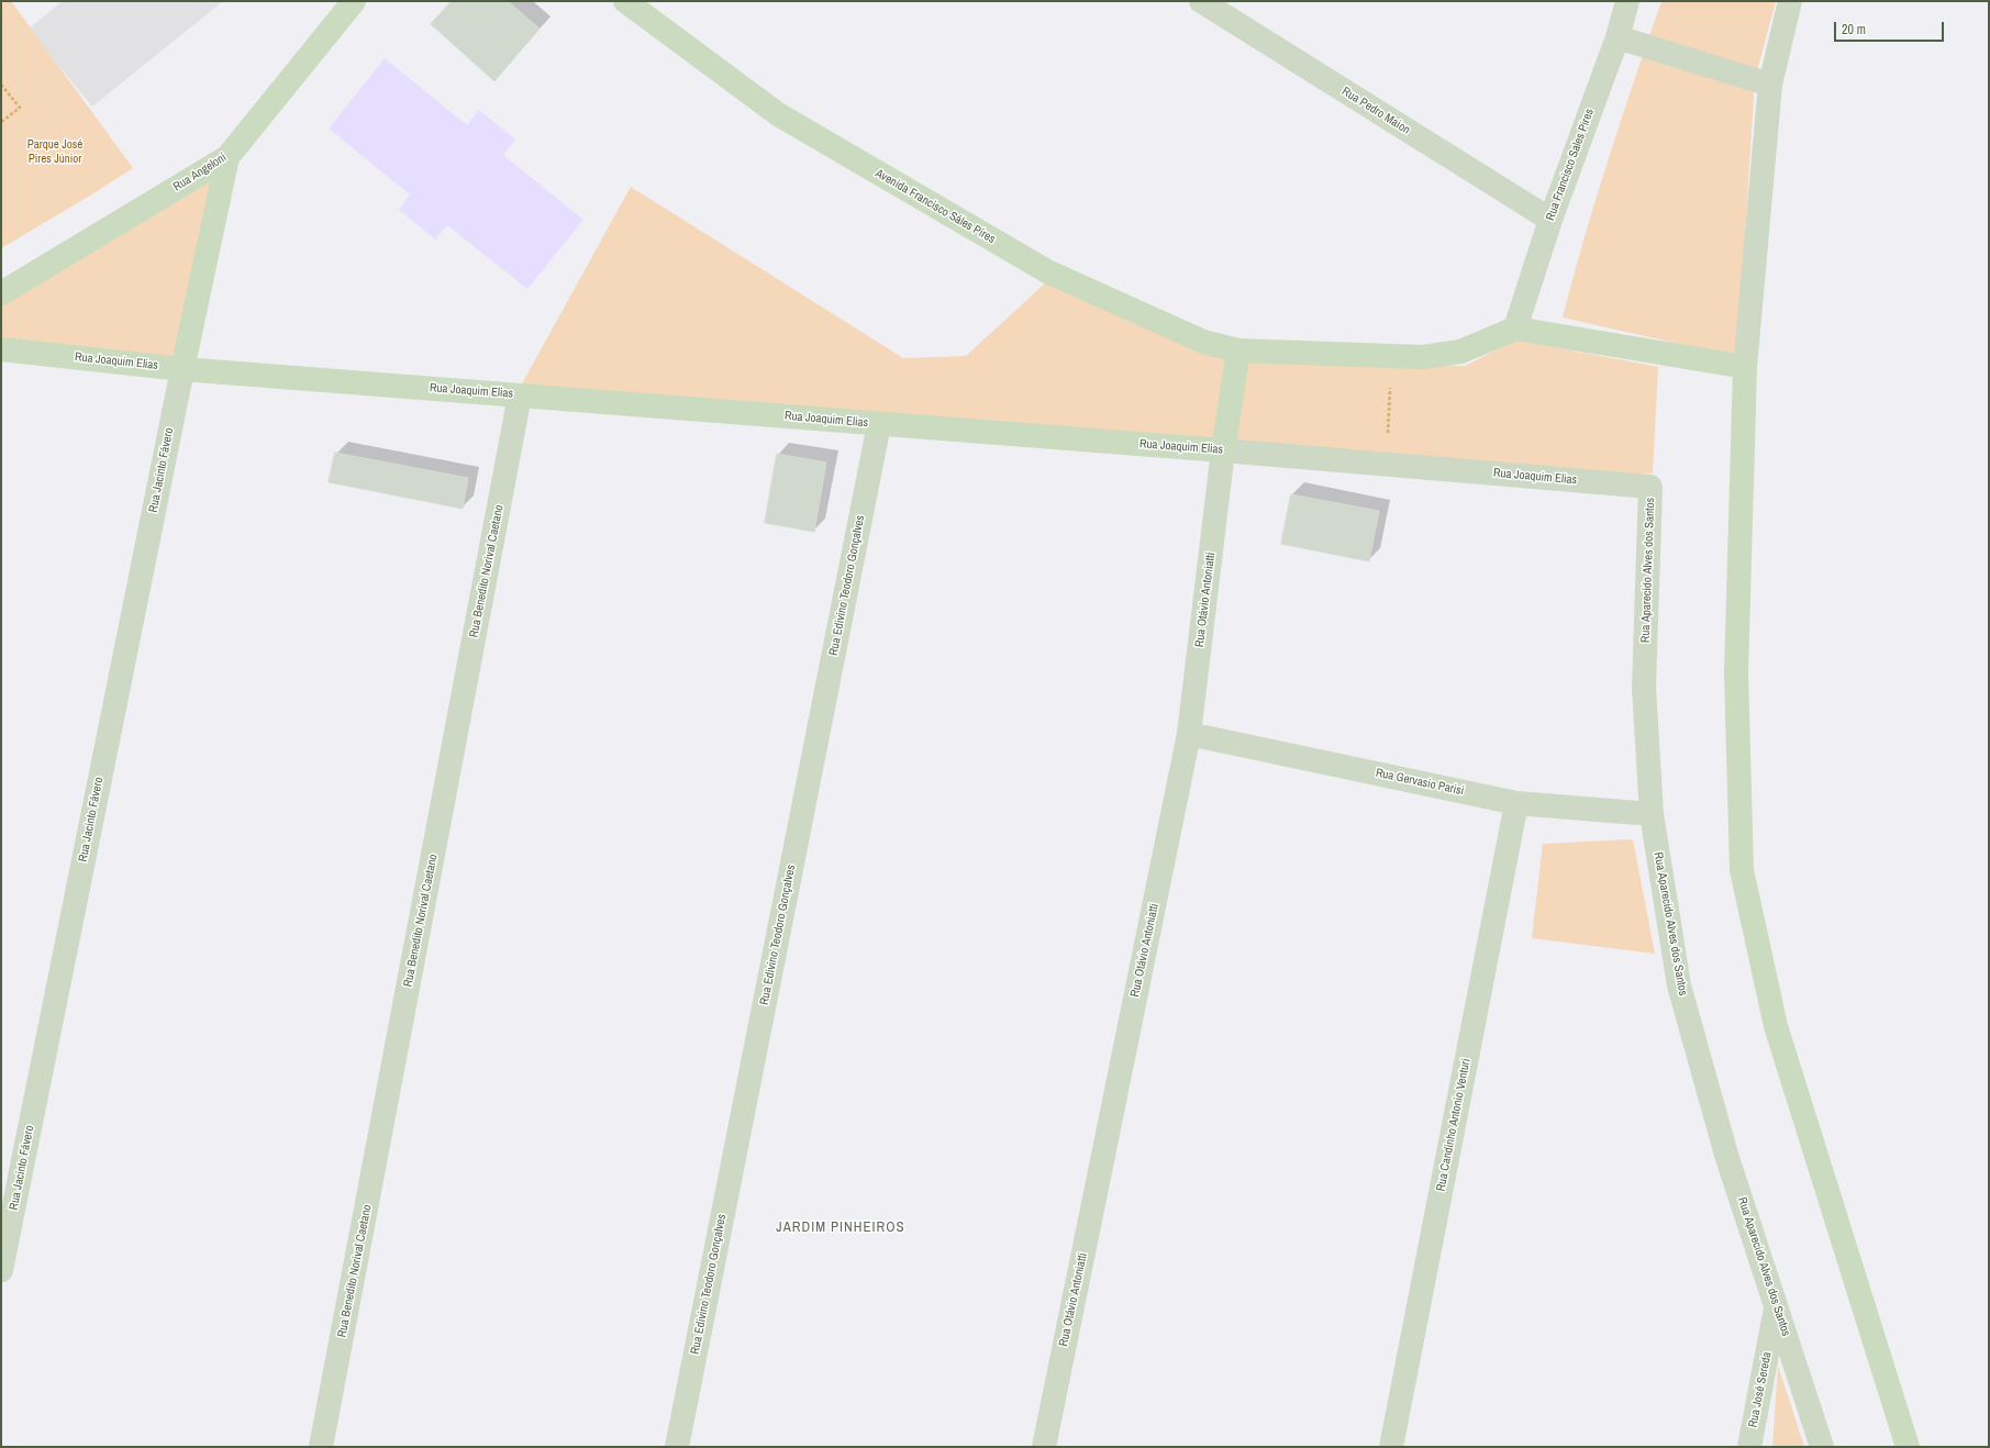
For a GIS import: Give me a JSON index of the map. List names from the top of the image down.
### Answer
{
  "streets": {
    "street": [
      "Rua Pedro Maion",
      "Rua Francisco Sales Pires",
      "Rua Angeloni",
      "Avenida Francisco Sáles Píres",
      "Rua Joaquim Elias",
      "Rua Jacinto Fávero",
      "Rua Aparecido Alves dos Santos",
      "Rua Benedito Norival Caetano",
      "Rua Edivino Teodoro Gonçalves",
      "Rua Otávio Antoniatti",
      "Rua Gervasio Parisi",
      "Rua Candinho Antonio Venturi",
      "Rua José Sereda"
    ]
  },
  "crossings": [
    ["Rua Pedro Maion", "Rua Francisco Sales Pires"],
    ["Rua Francisco Sales Pires", "Avenida Francisco Sáles Píres"],
    ["Rua Joaquim Elias", "Rua Jacinto Fávero"],
    ["Rua Joaquim Elias", "Rua Aparecido Alves dos Santos"],
    ["Rua Joaquim Elias", "Rua Benedito Norival Caetano"],
    ["Rua Joaquim Elias", "Rua Edivino Teodoro Gonçalves"],
    ["Rua Joaquim Elias", "Rua Otávio Antoniatti"],
    ["Rua Aparecido Alves dos Santos", "Rua Gervasio Parisi"],
    ["Rua Aparecido Alves dos Santos", "Rua José Sereda"],
    ["Rua Otávio Antoniatti", "Rua Gervasio Parisi"],
    ["Rua Gervasio Parisi", "Rua Candinho Antonio Venturi"]
  ],
  "districts": ["JARDIM PINHEIROS"],
  "parks": ["Parque José Pires Júnior"],
  "scale_bar": "20 m"
}
